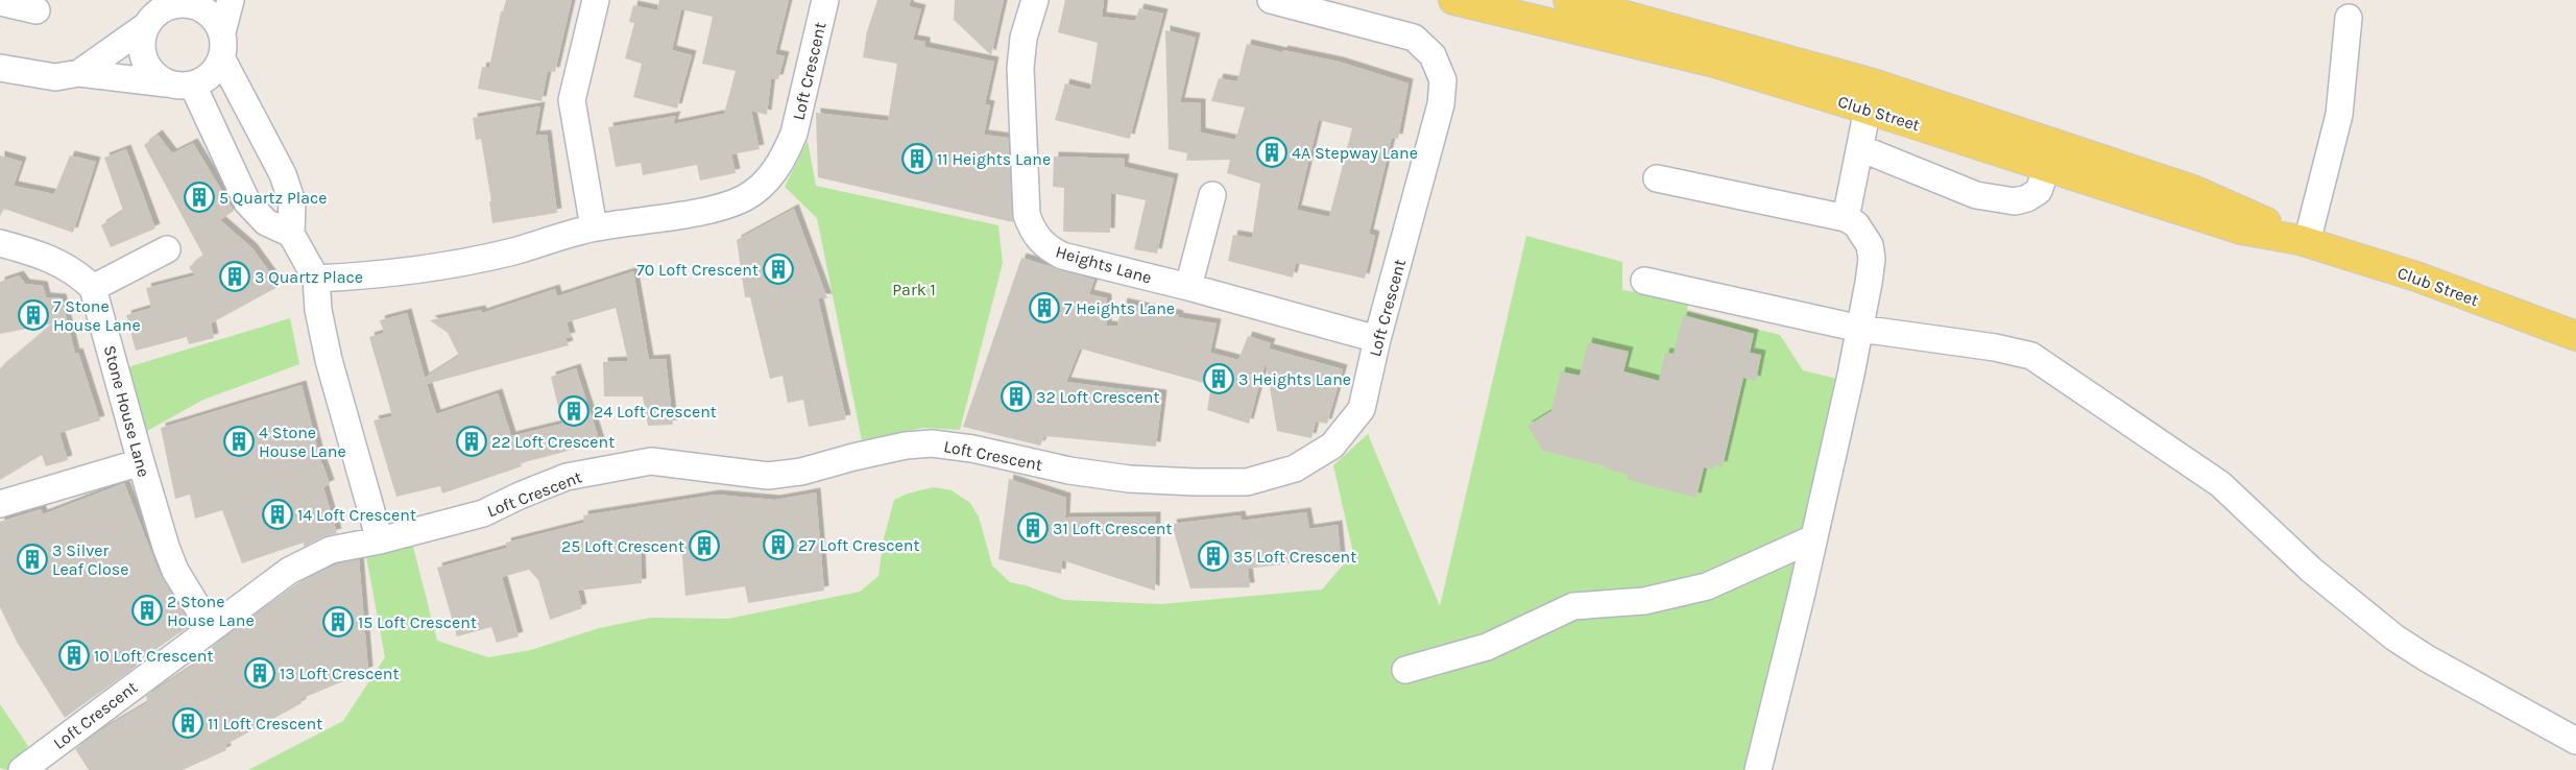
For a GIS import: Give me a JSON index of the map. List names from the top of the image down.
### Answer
{
  "streets": {
    "main road": ["Club Street"],
    "street": ["Loft Crescent", "Heights Lane", "Stone House Lane"]
  },
  "crossings": [
    ["Loft Crescent", "Heights Lane"],
    ["Loft Crescent", "Stone House Lane"]
  ],
  "parks": ["Park 1"],
  "places": {
    "building": [
      "4A Stepway Lane",
      "11 Heights Lane",
      "5 Quartz Place",
      "70 Loft Crescent",
      "3 Quartz Place",
      "7 Heights Lane",
      "7 Stone House Lane",
      "3 Heights Lane",
      "32 Loft Crescent",
      "24 Loft Crescent",
      "4 Stone House Lane",
      "22 Loft Crescent",
      "14 Loft Crescent",
      "31 Loft Crescent",
      "27 Loft Crescent",
      "25 Loft Crescent",
      "35 Loft Crescent",
      "3 Silver Leaf Close",
      "2 Stone House Lane",
      "15 Loft Crescent",
      "10 Loft Crescent",
      "13 Loft Crescent",
      "11 Loft Crescent"
    ]
  }
}
